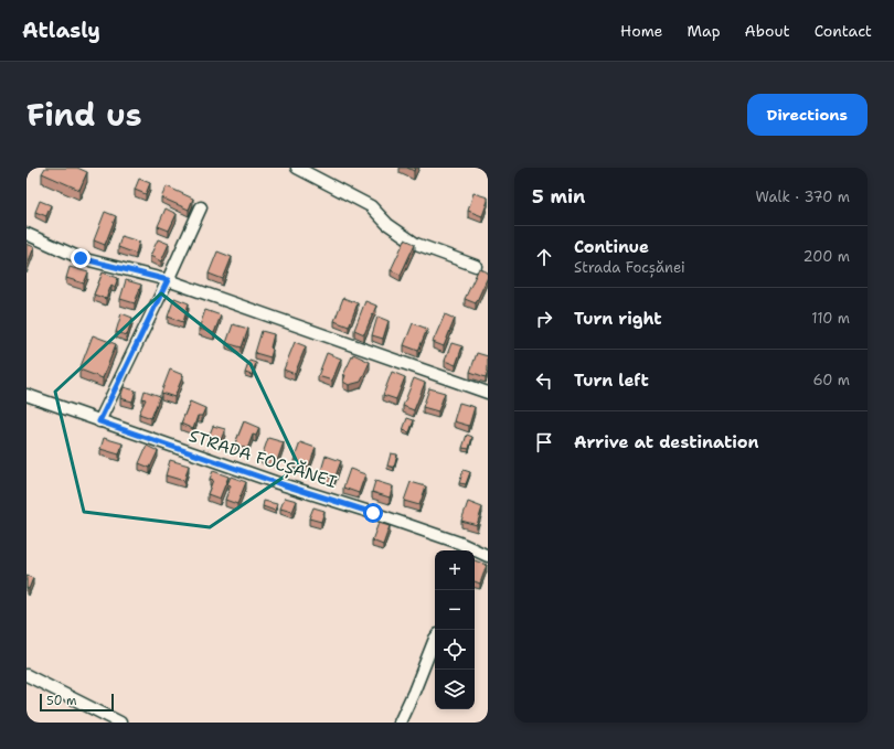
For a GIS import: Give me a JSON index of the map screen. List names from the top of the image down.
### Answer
{
  "streets": {
    "street": ["STRADA FOCȘĂNEI"]
  },
  "scale_bar": "50 m",
  "page": {
    "header": "Atlasly",
    "nav": [
      "Home",
      "Map",
      "About",
      "Contact"
    ],
    "title": "Find us",
    "buttons": "Directions",
    "heading": ["5 min", "Walk · 370 m"],
    "list": [
      ["Continue", "Strada Focșănei", "200 m"],
      ["Turn right", "110 m"],
      ["Turn left", "60 m"],
      "Arrive at destination"
    ],
    "map_buttons": ["+", "−"],
    "scale": "50 m"
  }
}
